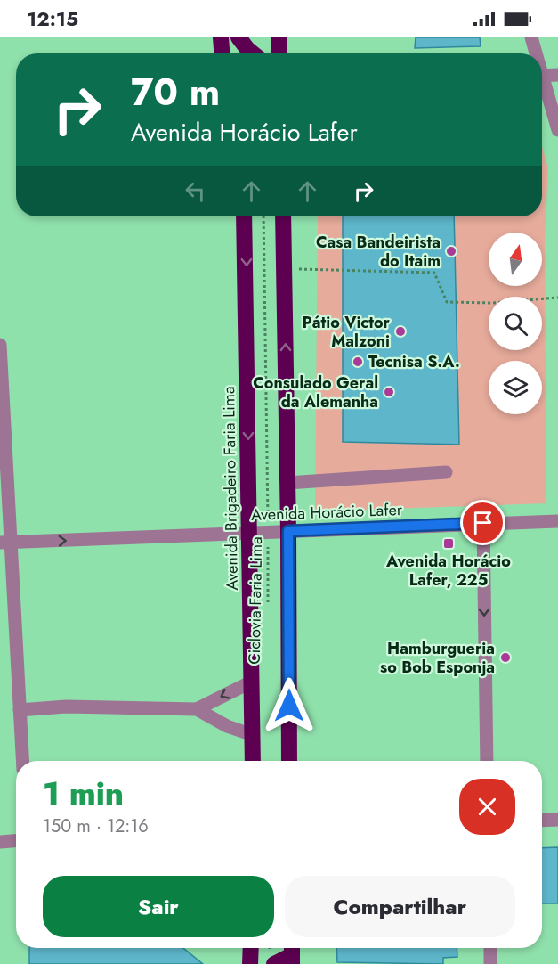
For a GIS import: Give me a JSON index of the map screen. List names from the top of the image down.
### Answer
{
  "streets": {
    "highway": ["Avenida Brigadeiro Faria Lima"],
    "street": ["Avenida Horácio Lafer"],
    "path": ["Ciclovia Faria Lima"]
  },
  "crossings": [
    ["Avenida Brigadeiro Faria Lima", "Avenida Horácio Lafer"],
    ["Avenida Horácio Lafer", "Ciclovia Faria Lima"]
  ],
  "one_way": ["Avenida Horácio Lafer"],
  "places": {
    "other": [
      "Casa Bandeirista do Itaim",
      "Pátio Victor Malzoni",
      "Tecnisa S.A.",
      "Consulado Geral da Alemanha",
      "Hamburgueria so Bob Esponja"
    ],
    "transit": ["Avenida Horácio Lafer, 225"]
  },
  "north": "top",
  "page": {
    "status": "12:15",
    "turn": ["70 m", "Avenida Horácio Lafer"],
    "heading": ["1 min", "150 m · 12:16"],
    "buttons": ["Sair", "Compartilhar"]
  }
}
